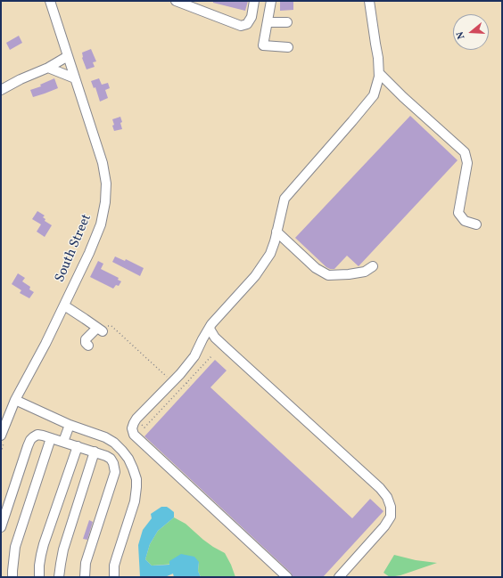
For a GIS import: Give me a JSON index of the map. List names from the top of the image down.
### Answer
{
  "streets": {
    "street": ["South Street"]
  },
  "north": "left"
}
